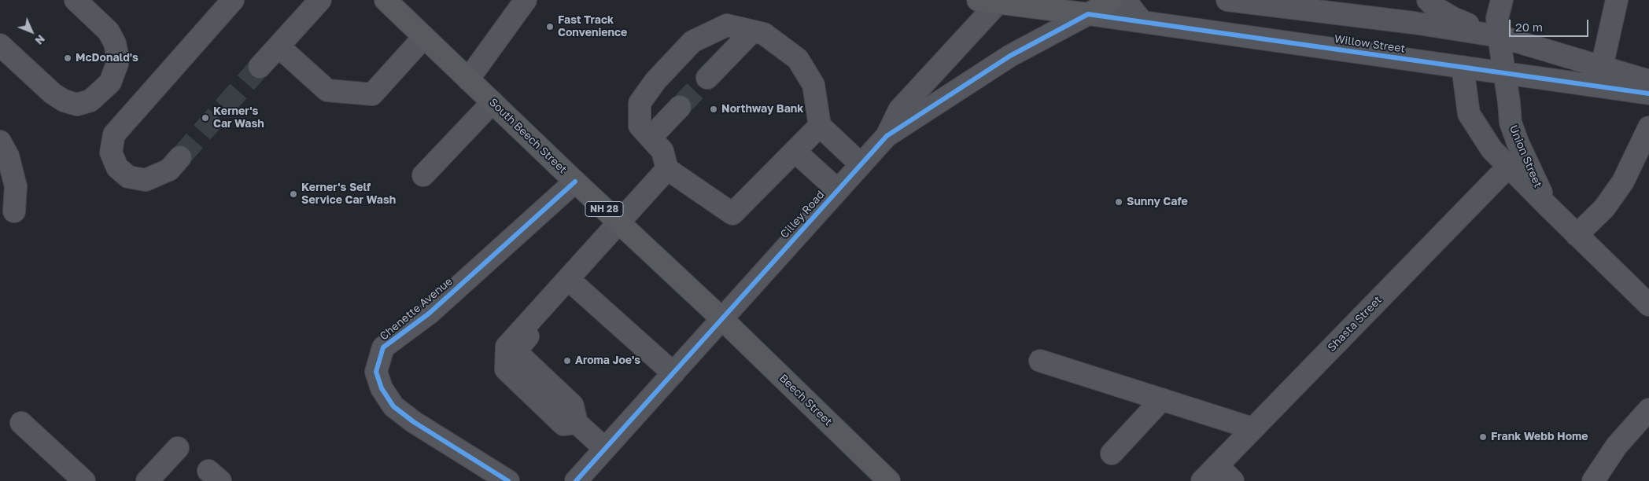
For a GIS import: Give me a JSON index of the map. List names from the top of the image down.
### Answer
{
  "streets": {
    "main road": ["South Beech Street", "NH 28", "Beech Street"],
    "street": [
      "Willow Street",
      "Union Street",
      "Cilley Road",
      "Chenette Avenue",
      "Shasta Street"
    ]
  },
  "crossings": [
    ["Willow Street", "Union Street"],
    ["Willow Street", "Cilley Road"],
    ["South Beech Street", "Cilley Road"],
    ["South Beech Street", "Chenette Avenue"],
    ["South Beech Street", "Beech Street"],
    ["Union Street", "Shasta Street"],
    ["Cilley Road", "Beech Street"]
  ],
  "places": [
    "Fast Track Convenience",
    "McDonald's",
    "Northway Bank",
    "Kerner's Car Wash",
    "Kerner's Self Service Car Wash",
    "Sunny Cafe",
    "Aroma Joe's",
    "Frank Webb Home"
  ],
  "scale_bar": "20 m",
  "north": "bottom right"
}
